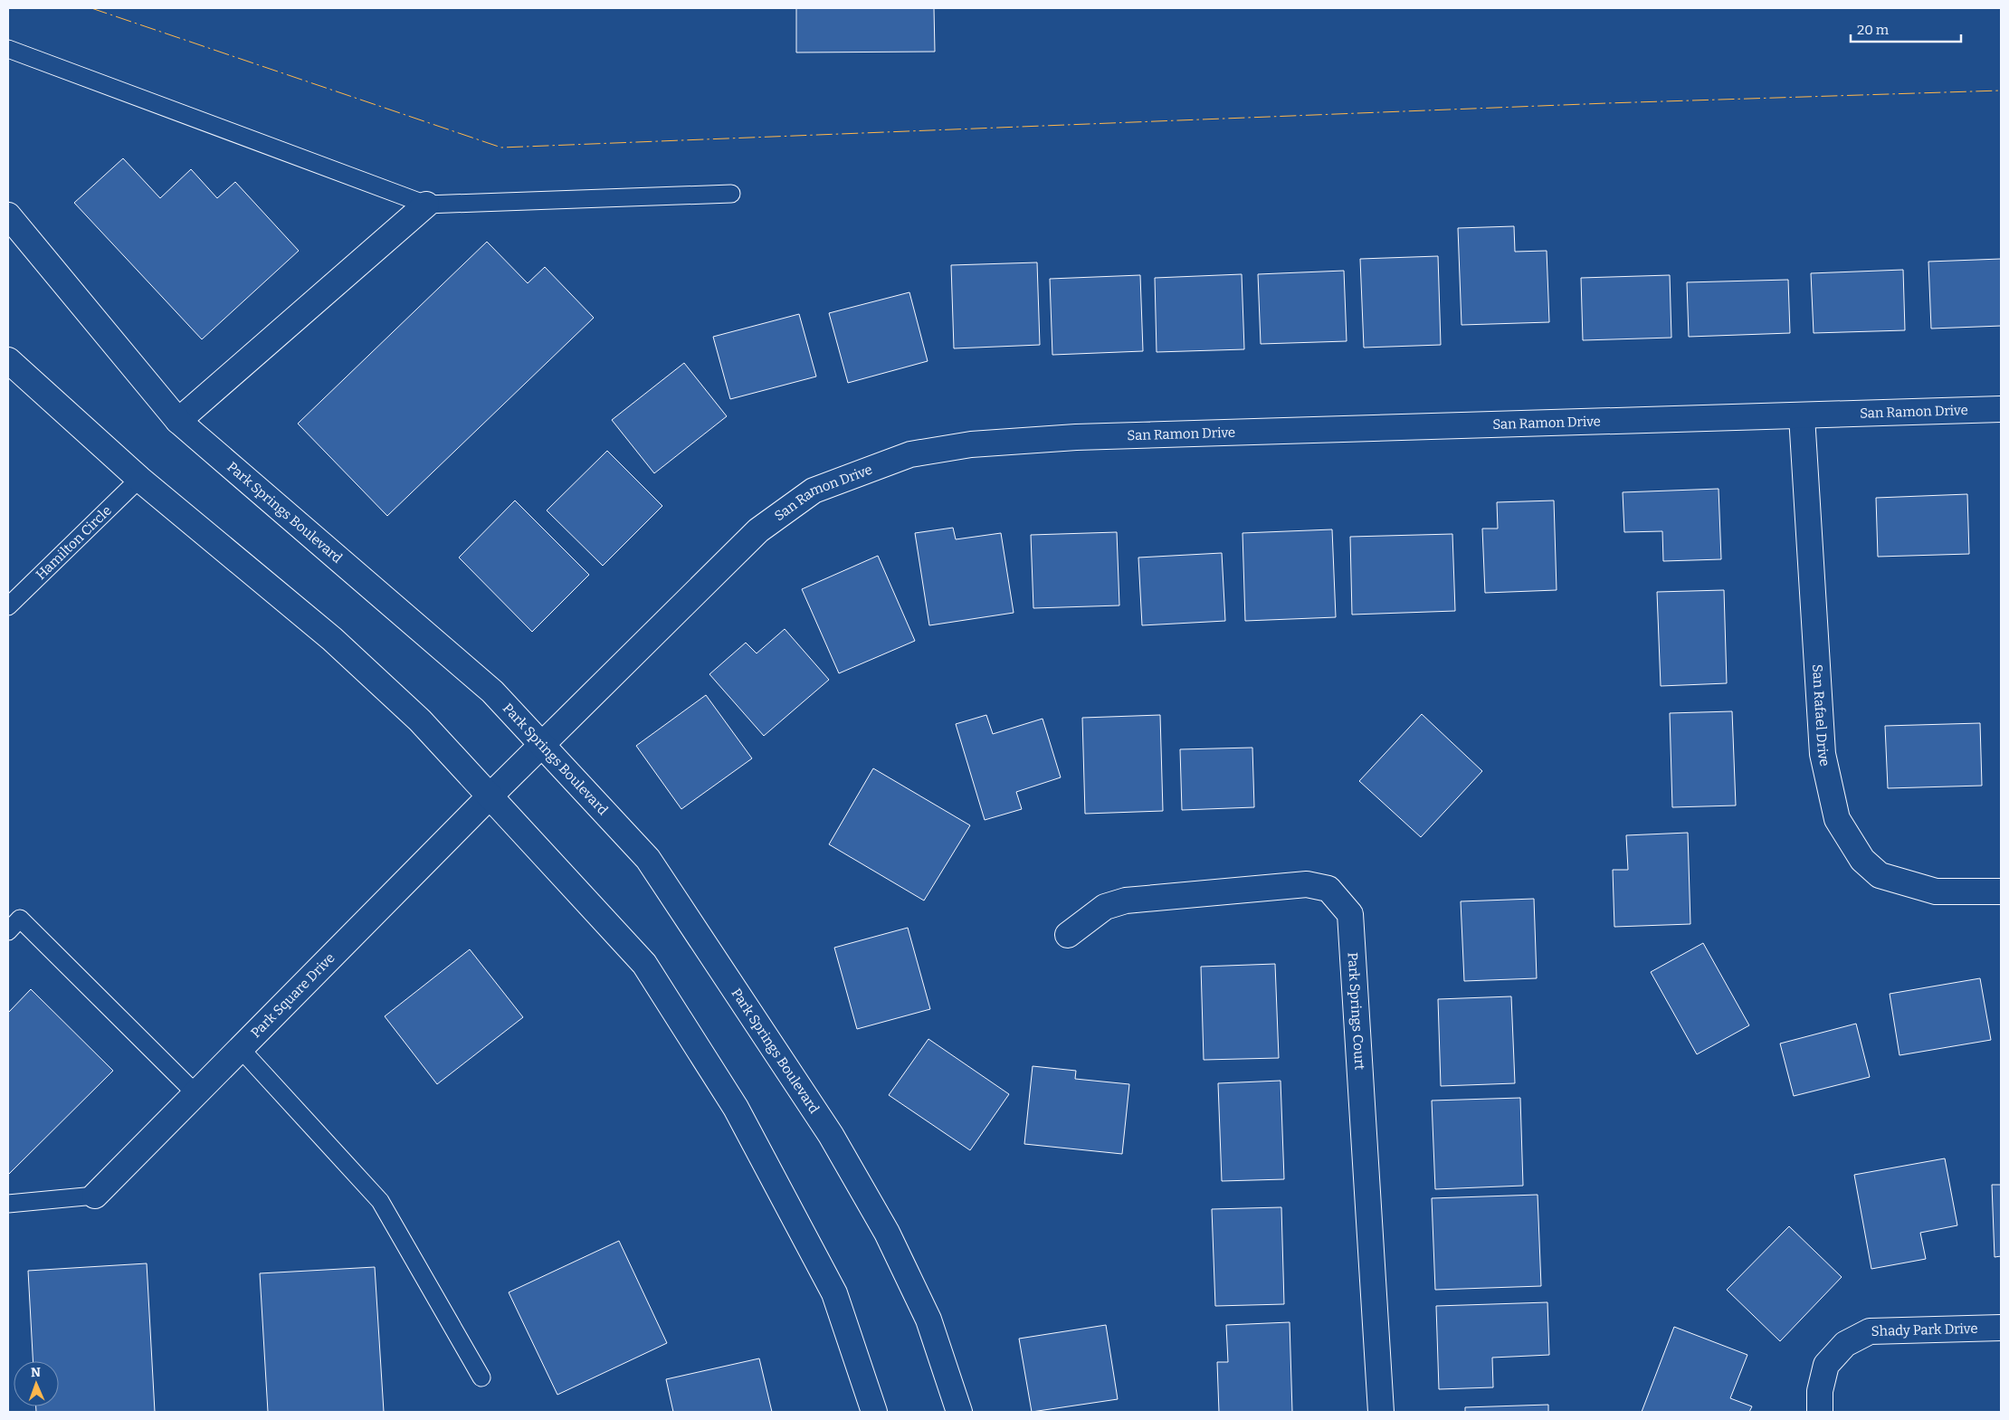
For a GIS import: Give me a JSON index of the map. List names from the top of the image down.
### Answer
{
  "streets": {
    "street": [
      "San Ramon Drive",
      "Park Springs Boulevard",
      "San Rafael Drive",
      "Park Square Drive",
      "Park Springs Court",
      "Shady Park Drive"
    ],
    "lane": ["Hamilton Circle"]
  },
  "crossings": [
    ["San Ramon Drive", "Park Springs Boulevard"],
    ["San Ramon Drive", "San Rafael Drive"],
    ["San Ramon Drive", "Park Square Drive"]
  ],
  "scale_bar": "20 m",
  "north": "top"
}
